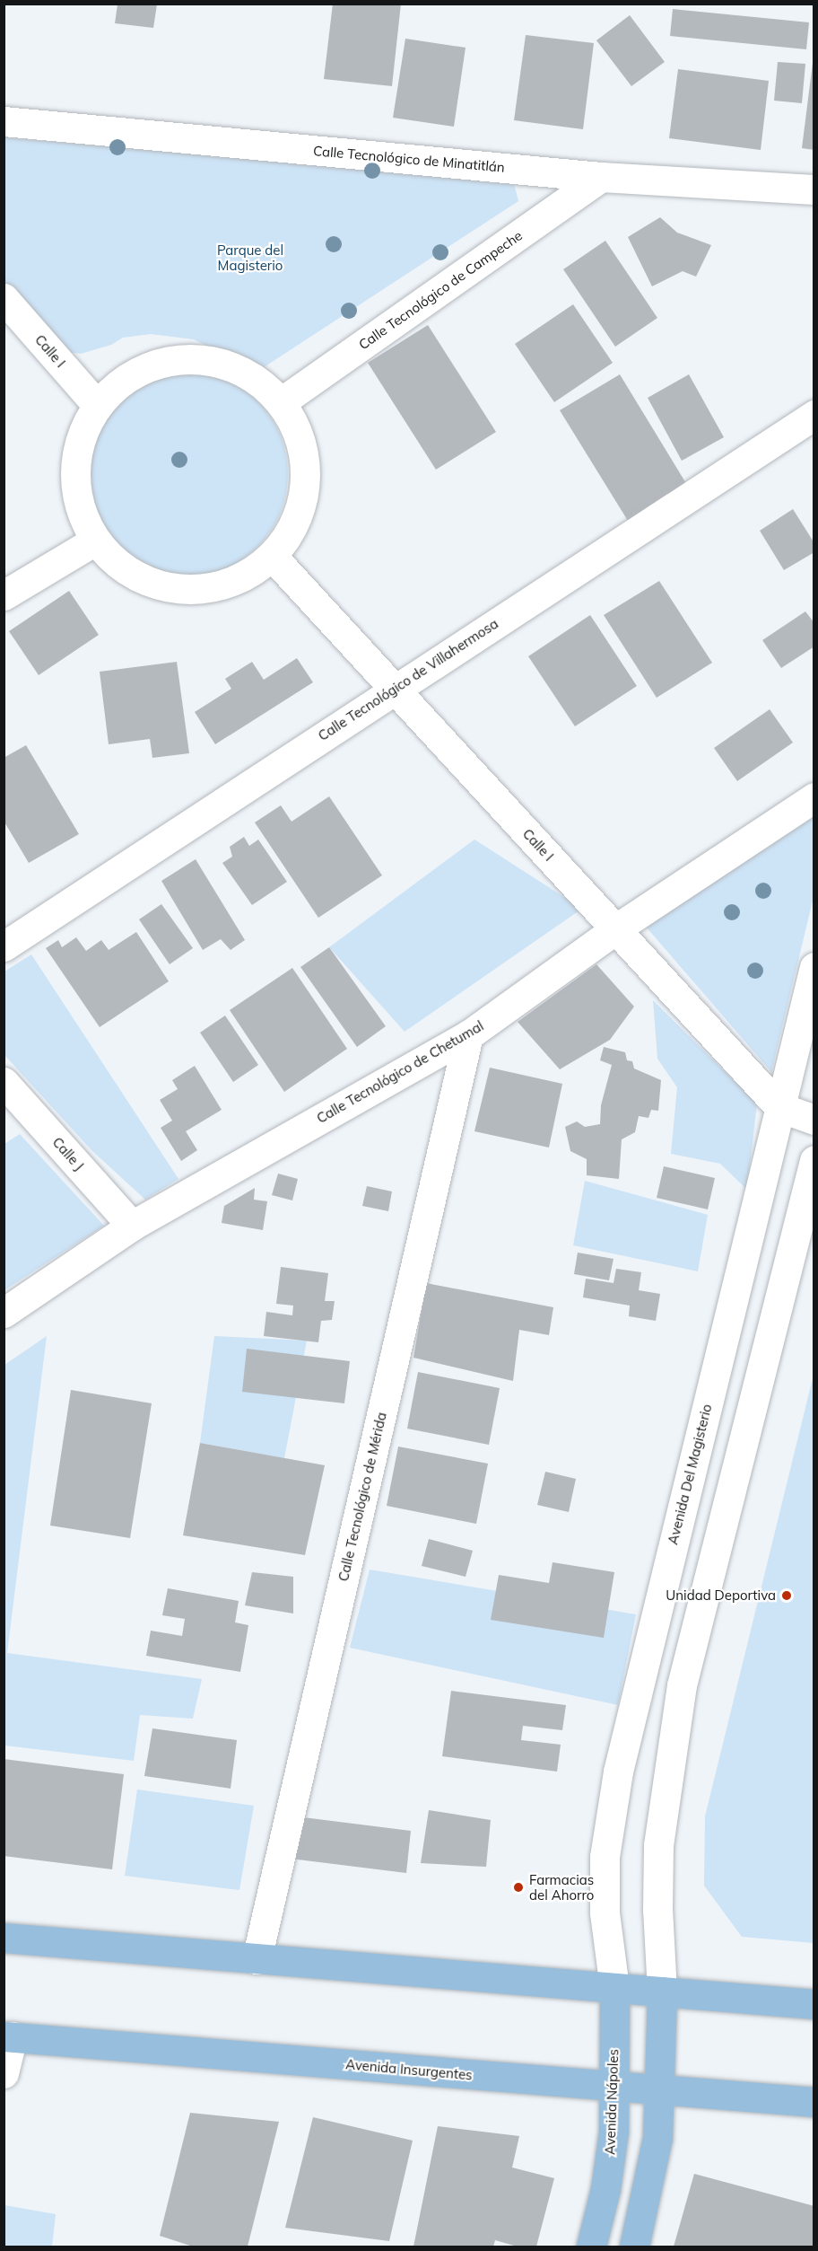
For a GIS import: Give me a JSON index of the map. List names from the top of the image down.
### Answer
{
  "streets": {
    "main road": ["Avenida Insurgentes", "Avenida Nápoles"],
    "street": [
      "Calle Tecnológico de Minatitlán",
      "Calle Tecnológico de Campeche",
      "Calle I",
      "Calle Tecnológico de Villahermosa",
      "Calle Tecnológico de Chetumal",
      "Calle J",
      "Avenida Del Magisterio",
      "Calle Tecnológico de Mérida"
    ]
  },
  "crossings": [
    ["Calle Tecnológico de Minatitlán", "Calle Tecnológico de Campeche"],
    ["Calle I", "Calle Tecnológico de Villahermosa"],
    ["Calle I", "Calle Tecnológico de Chetumal"],
    ["Calle I", "Avenida Del Magisterio"],
    ["Calle Tecnológico de Chetumal", "Calle J"],
    ["Calle Tecnológico de Chetumal", "Calle Tecnológico de Mérida"],
    ["Avenida Del Magisterio", "Avenida Nápoles"],
    ["Avenida Insurgentes", "Avenida Nápoles"]
  ],
  "parks": ["Parque del Magisterio"],
  "places": ["Unidad Deportiva", "Farmacias del Ahorro"]
}
